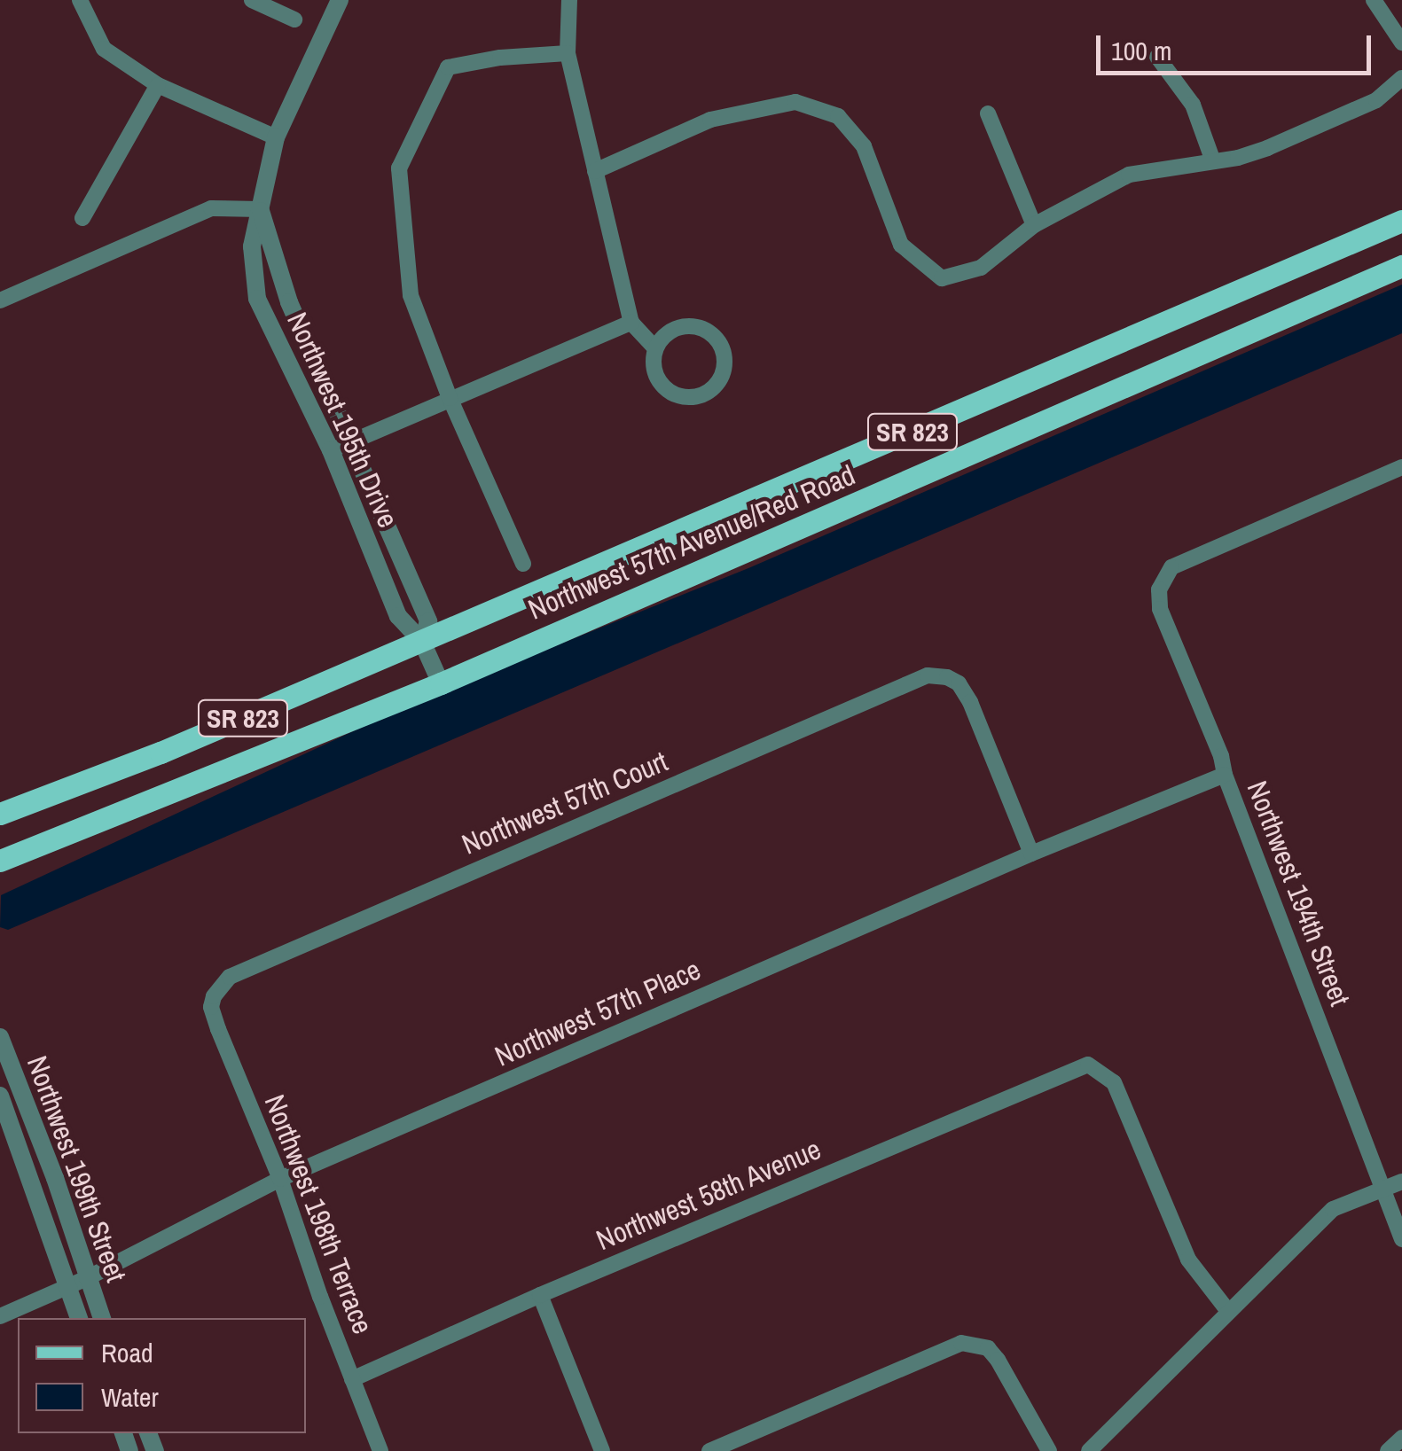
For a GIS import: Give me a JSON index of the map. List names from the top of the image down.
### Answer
{
  "streets": {
    "main road": ["SR 823", "Northwest 57th Avenue/Red Road"],
    "street": [
      "Northwest 195th Drive",
      "Northwest 57th Court",
      "Northwest 194th Street",
      "Northwest 57th Place",
      "Northwest 199th Street",
      "Northwest 58th Avenue",
      "Northwest 198th Terrace"
    ]
  },
  "crossings": [
    ["Northwest 195th Drive", "Northwest 57th Avenue/Red Road"],
    ["Northwest 57th Court", "Northwest 57th Place"],
    ["Northwest 57th Court", "Northwest 198th Terrace"],
    ["Northwest 194th Street", "Northwest 57th Place"],
    ["Northwest 57th Place", "Northwest 199th Street"],
    ["Northwest 57th Place", "Northwest 198th Terrace"],
    ["Northwest 58th Avenue", "Northwest 198th Terrace"]
  ],
  "legend": ["Road", "Water"],
  "scale_bar": "100 m"
}
